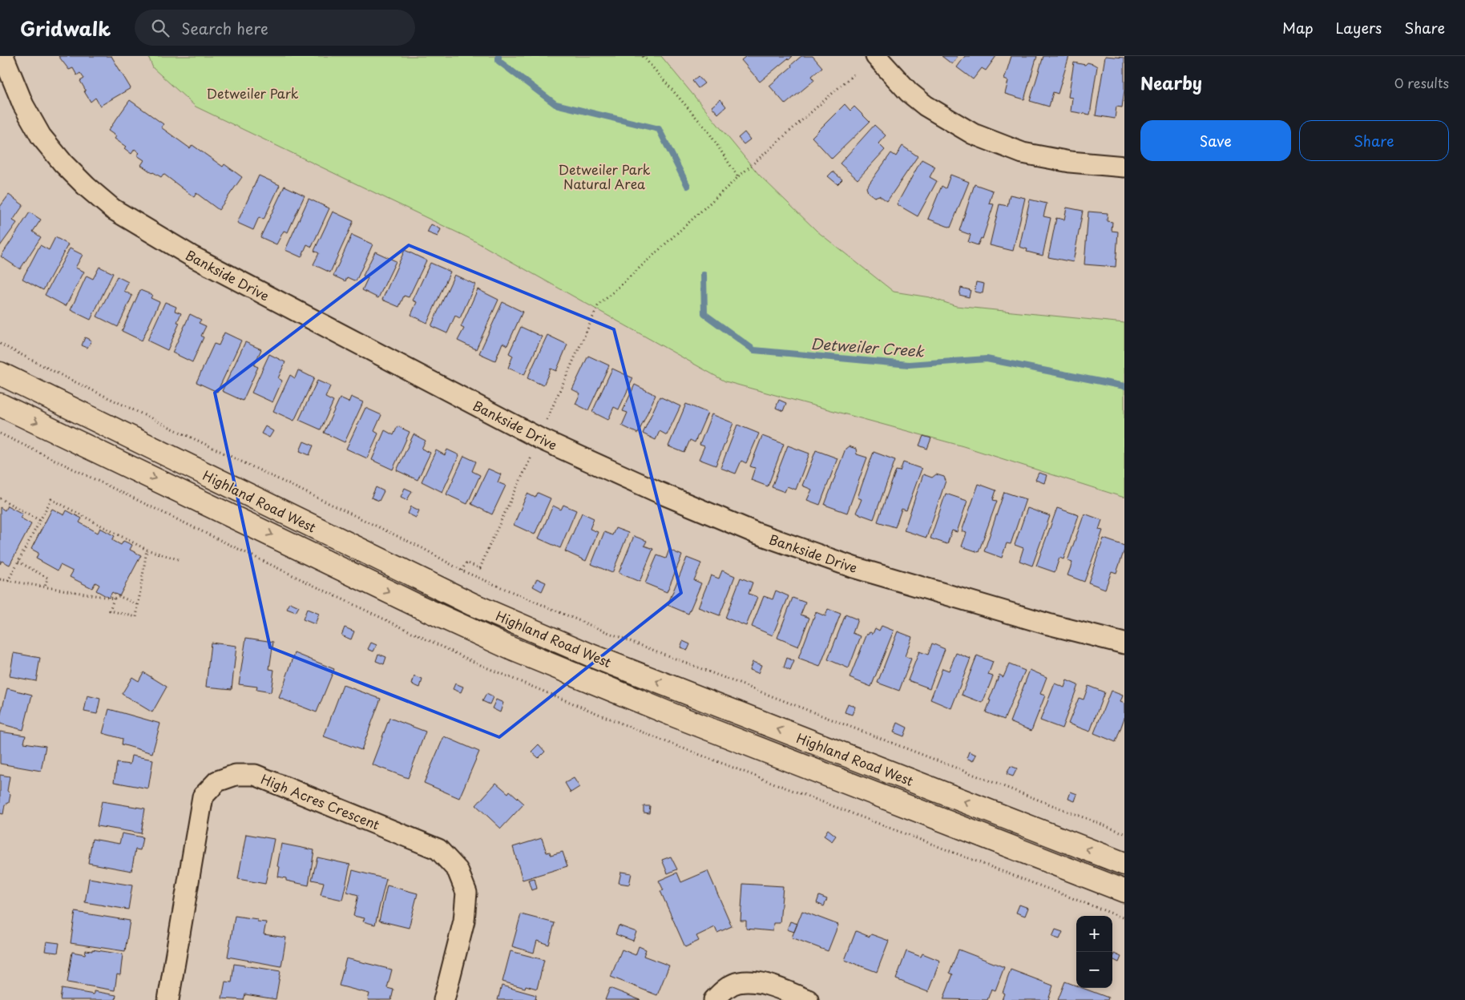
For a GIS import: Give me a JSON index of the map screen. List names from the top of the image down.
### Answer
{
  "streets": {
    "main road": ["Highland Road West"],
    "street": ["Bankside Drive", "High Acres Crescent"]
  },
  "water": ["Detweiler Creek"],
  "parks": ["Detweiler Park", "Detweiler Park Natural Area"],
  "page": {
    "header": "Gridwalk",
    "search": "Search here",
    "nav": ["Map", "Layers", "Share"],
    "heading": ["Nearby", "0 results"],
    "buttons": ["Save", "Share"],
    "map_buttons": ["+", "−"]
  }
}
